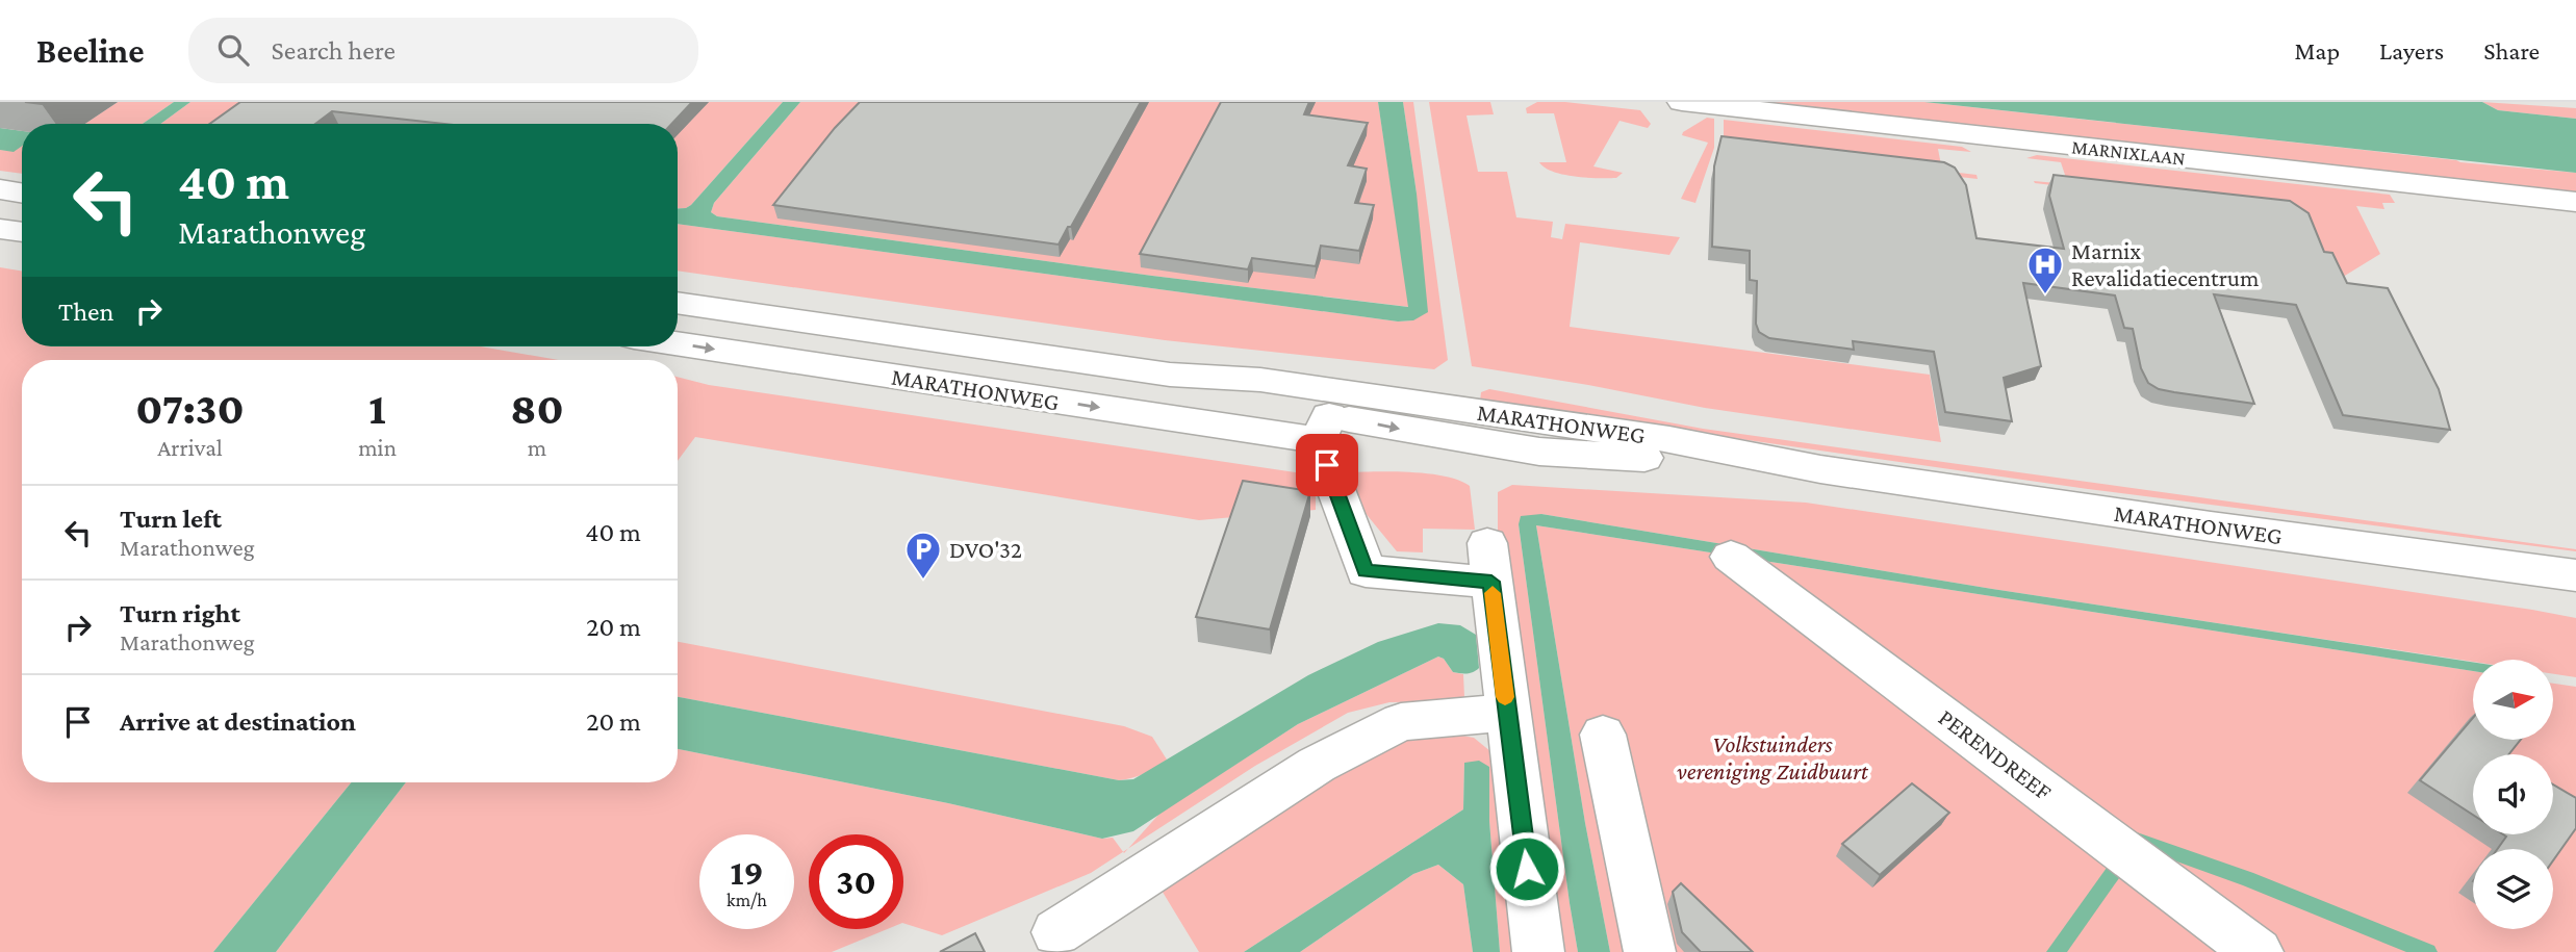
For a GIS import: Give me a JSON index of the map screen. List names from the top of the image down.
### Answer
{
  "streets": {
    "main road": ["MARNIXLAAN", "MARATHONWEG", "PERENDREEF"]
  },
  "parks": ["Volkstuinders vereniging Zuidbuurt"],
  "places": {
    "hospital": ["Marnix Revalidatiecentrum"],
    "parking": ["DVO'32"]
  },
  "north": "right",
  "page": {
    "header": "Beeline",
    "search": "Search here",
    "nav": ["Map", "Layers", "Share"],
    "turn": ["40 m", "Marathonweg"],
    "then": "Then",
    "eta": [
      "07:30",
      "Arrival",
      "1",
      "min",
      "80",
      "m"
    ],
    "list": [
      {
        "name": "Turn left",
        "note": "Marathonweg",
        "value": "40 m"
      },
      {
        "name": "Turn right",
        "note": "Marathonweg",
        "value": "20 m"
      },
      {
        "name": "Arrive at destination",
        "value": "20 m"
      }
    ],
    "speed": "19 km/h",
    "limit": "30"
  }
}
